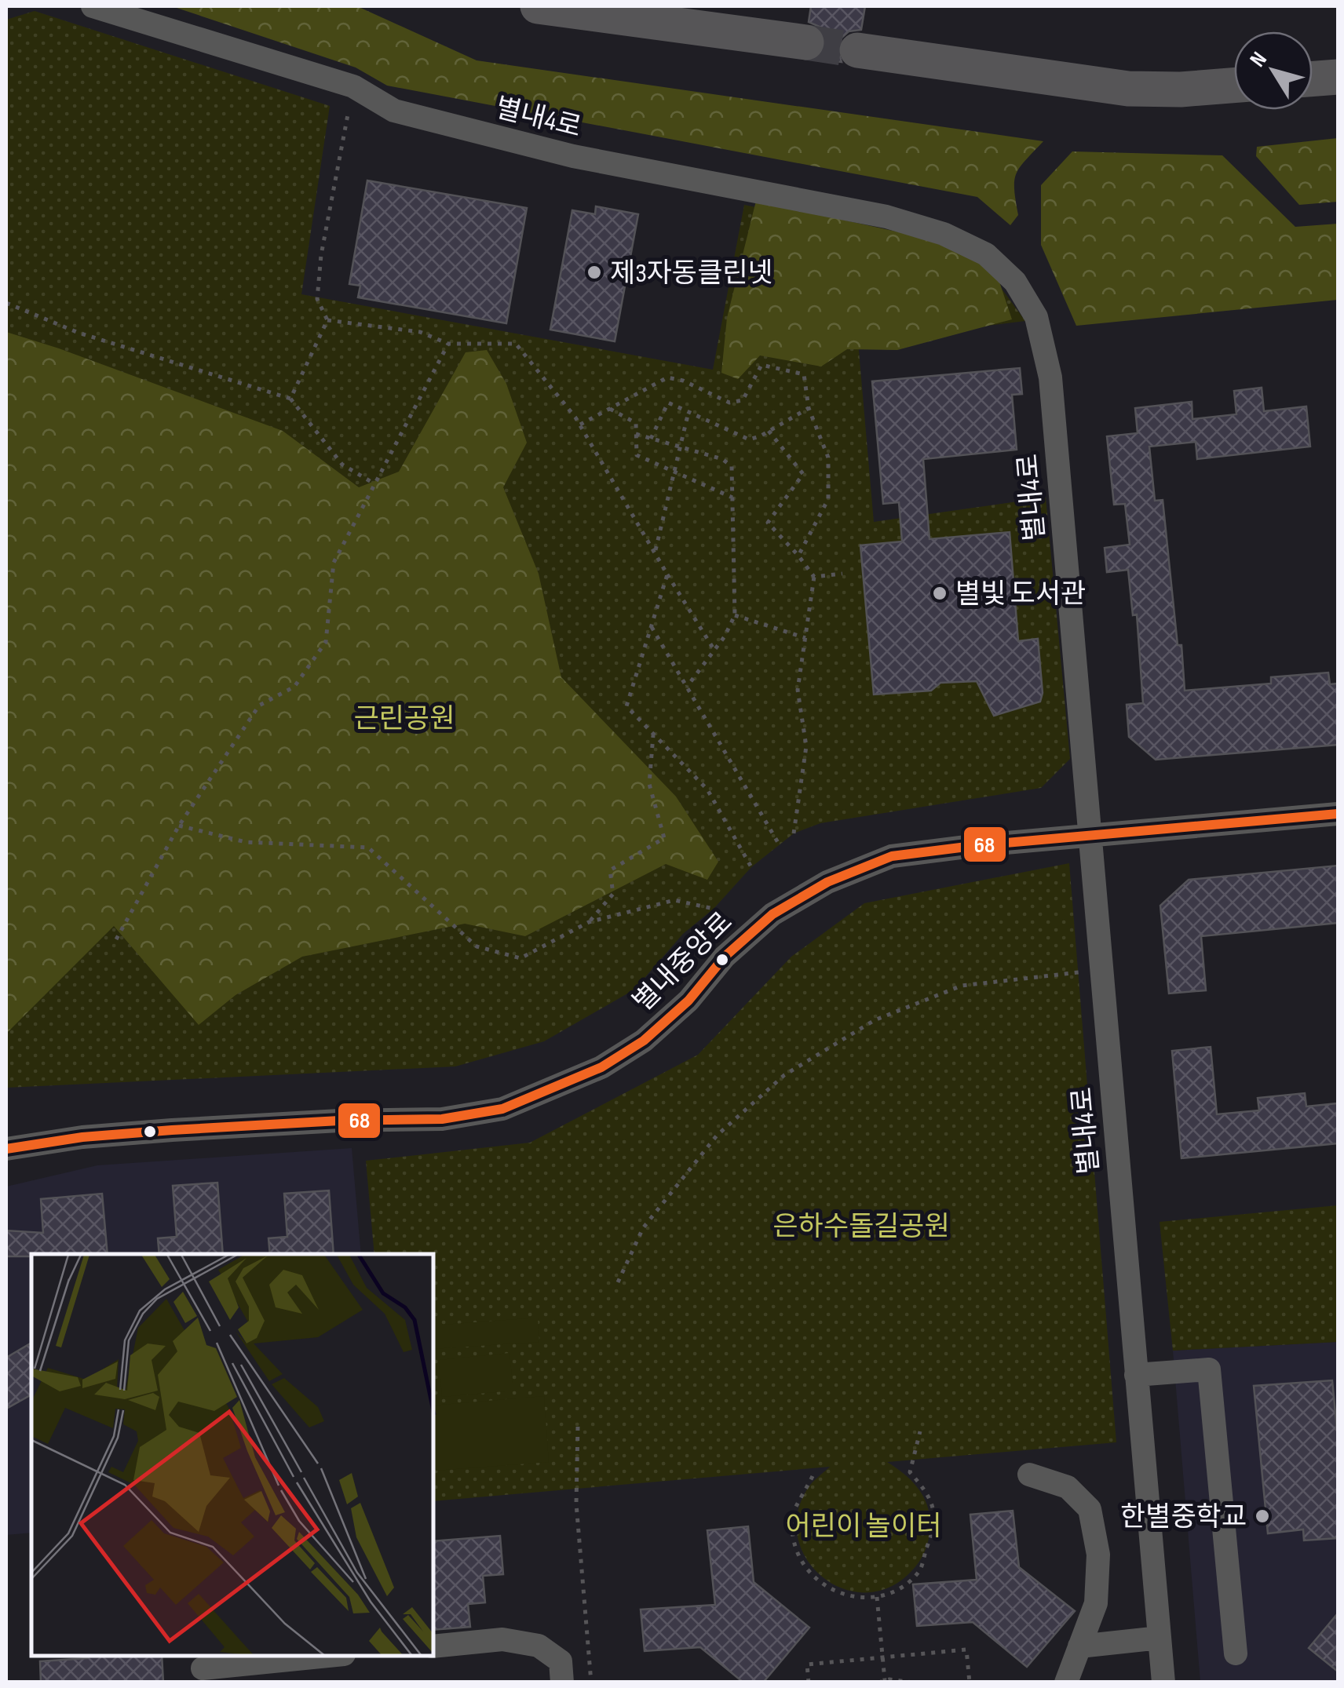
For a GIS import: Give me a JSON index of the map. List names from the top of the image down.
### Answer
{
  "streets": {
    "street": ["별내4로", "별내중앙로"]
  },
  "crossings": [
    ["별내4로", "별내중앙로"]
  ],
  "parks": ["근린공원", "은하수돌길공원", "어린이 놀이터"],
  "places": ["제3자동클린넷", "별빛 도서관", "한별중학교"],
  "lines": ["transit line 68"],
  "north": "top left"
}
